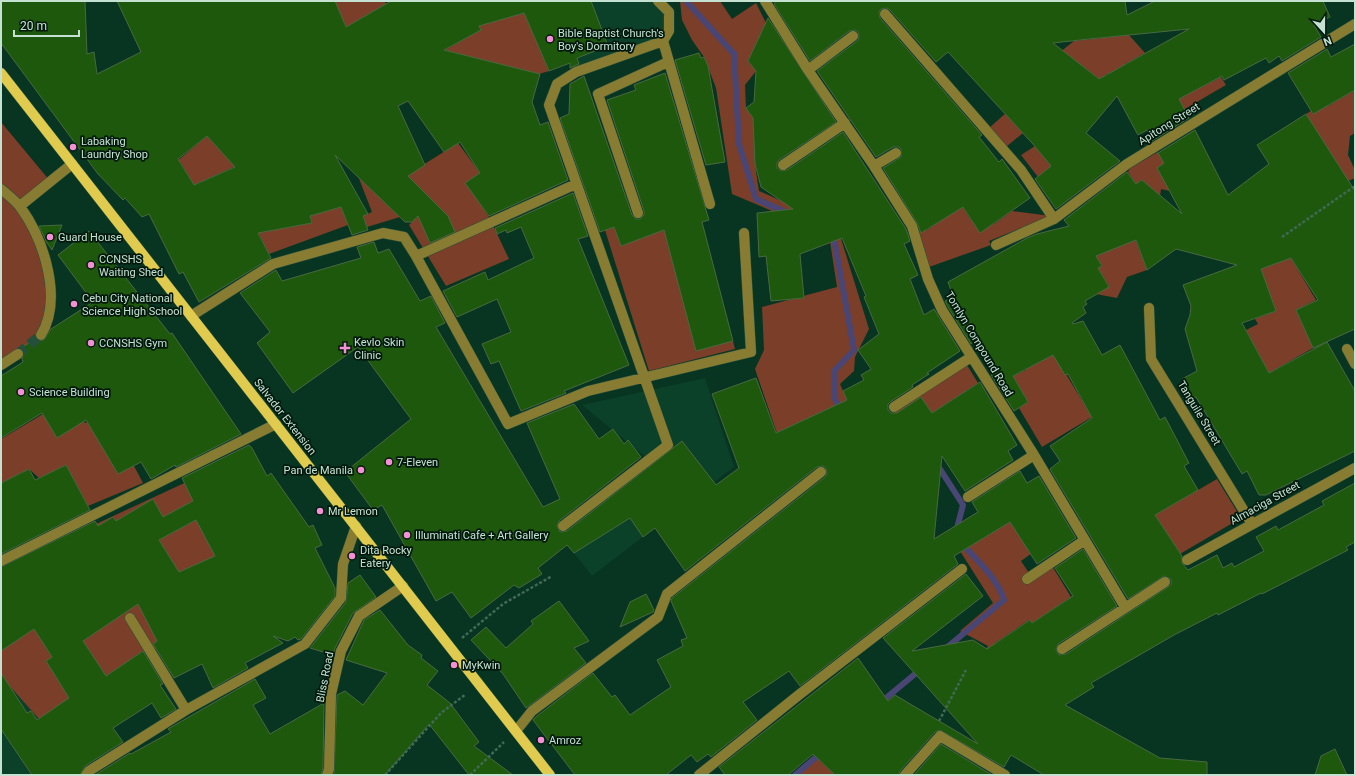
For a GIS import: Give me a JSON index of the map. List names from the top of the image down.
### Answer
{
  "streets": {
    "main road": ["Salvador Extension"],
    "street": [
      "Apitong Street",
      "Tomlyn Compound Road",
      "Tanguile Street",
      "Almaciga Street",
      "Bliss Road"
    ]
  },
  "crossings": [
    ["Tanguile Street", "Almaciga Street"],
    ["Salvador Extension", "Bliss Road"]
  ],
  "places": {
    "other": [
      "Bible Baptist Church's Boy's Dormitory",
      "Labaking Laundry Shop",
      "Guard House",
      "CCNSHS Waiting Shed",
      "Cebu City National Science High School",
      "CCNSHS Gym",
      "Science Building",
      "7-Eleven",
      "Pan de Manila",
      "Mr Lemon",
      "Illuminati Cafe + Art Gallery",
      "Dita Rocky Eatery",
      "MyKwin",
      "Amroz"
    ],
    "health": ["Kevlo Skin Clinic"]
  },
  "scale_bar": "20 m",
  "north": "bottom"
}
